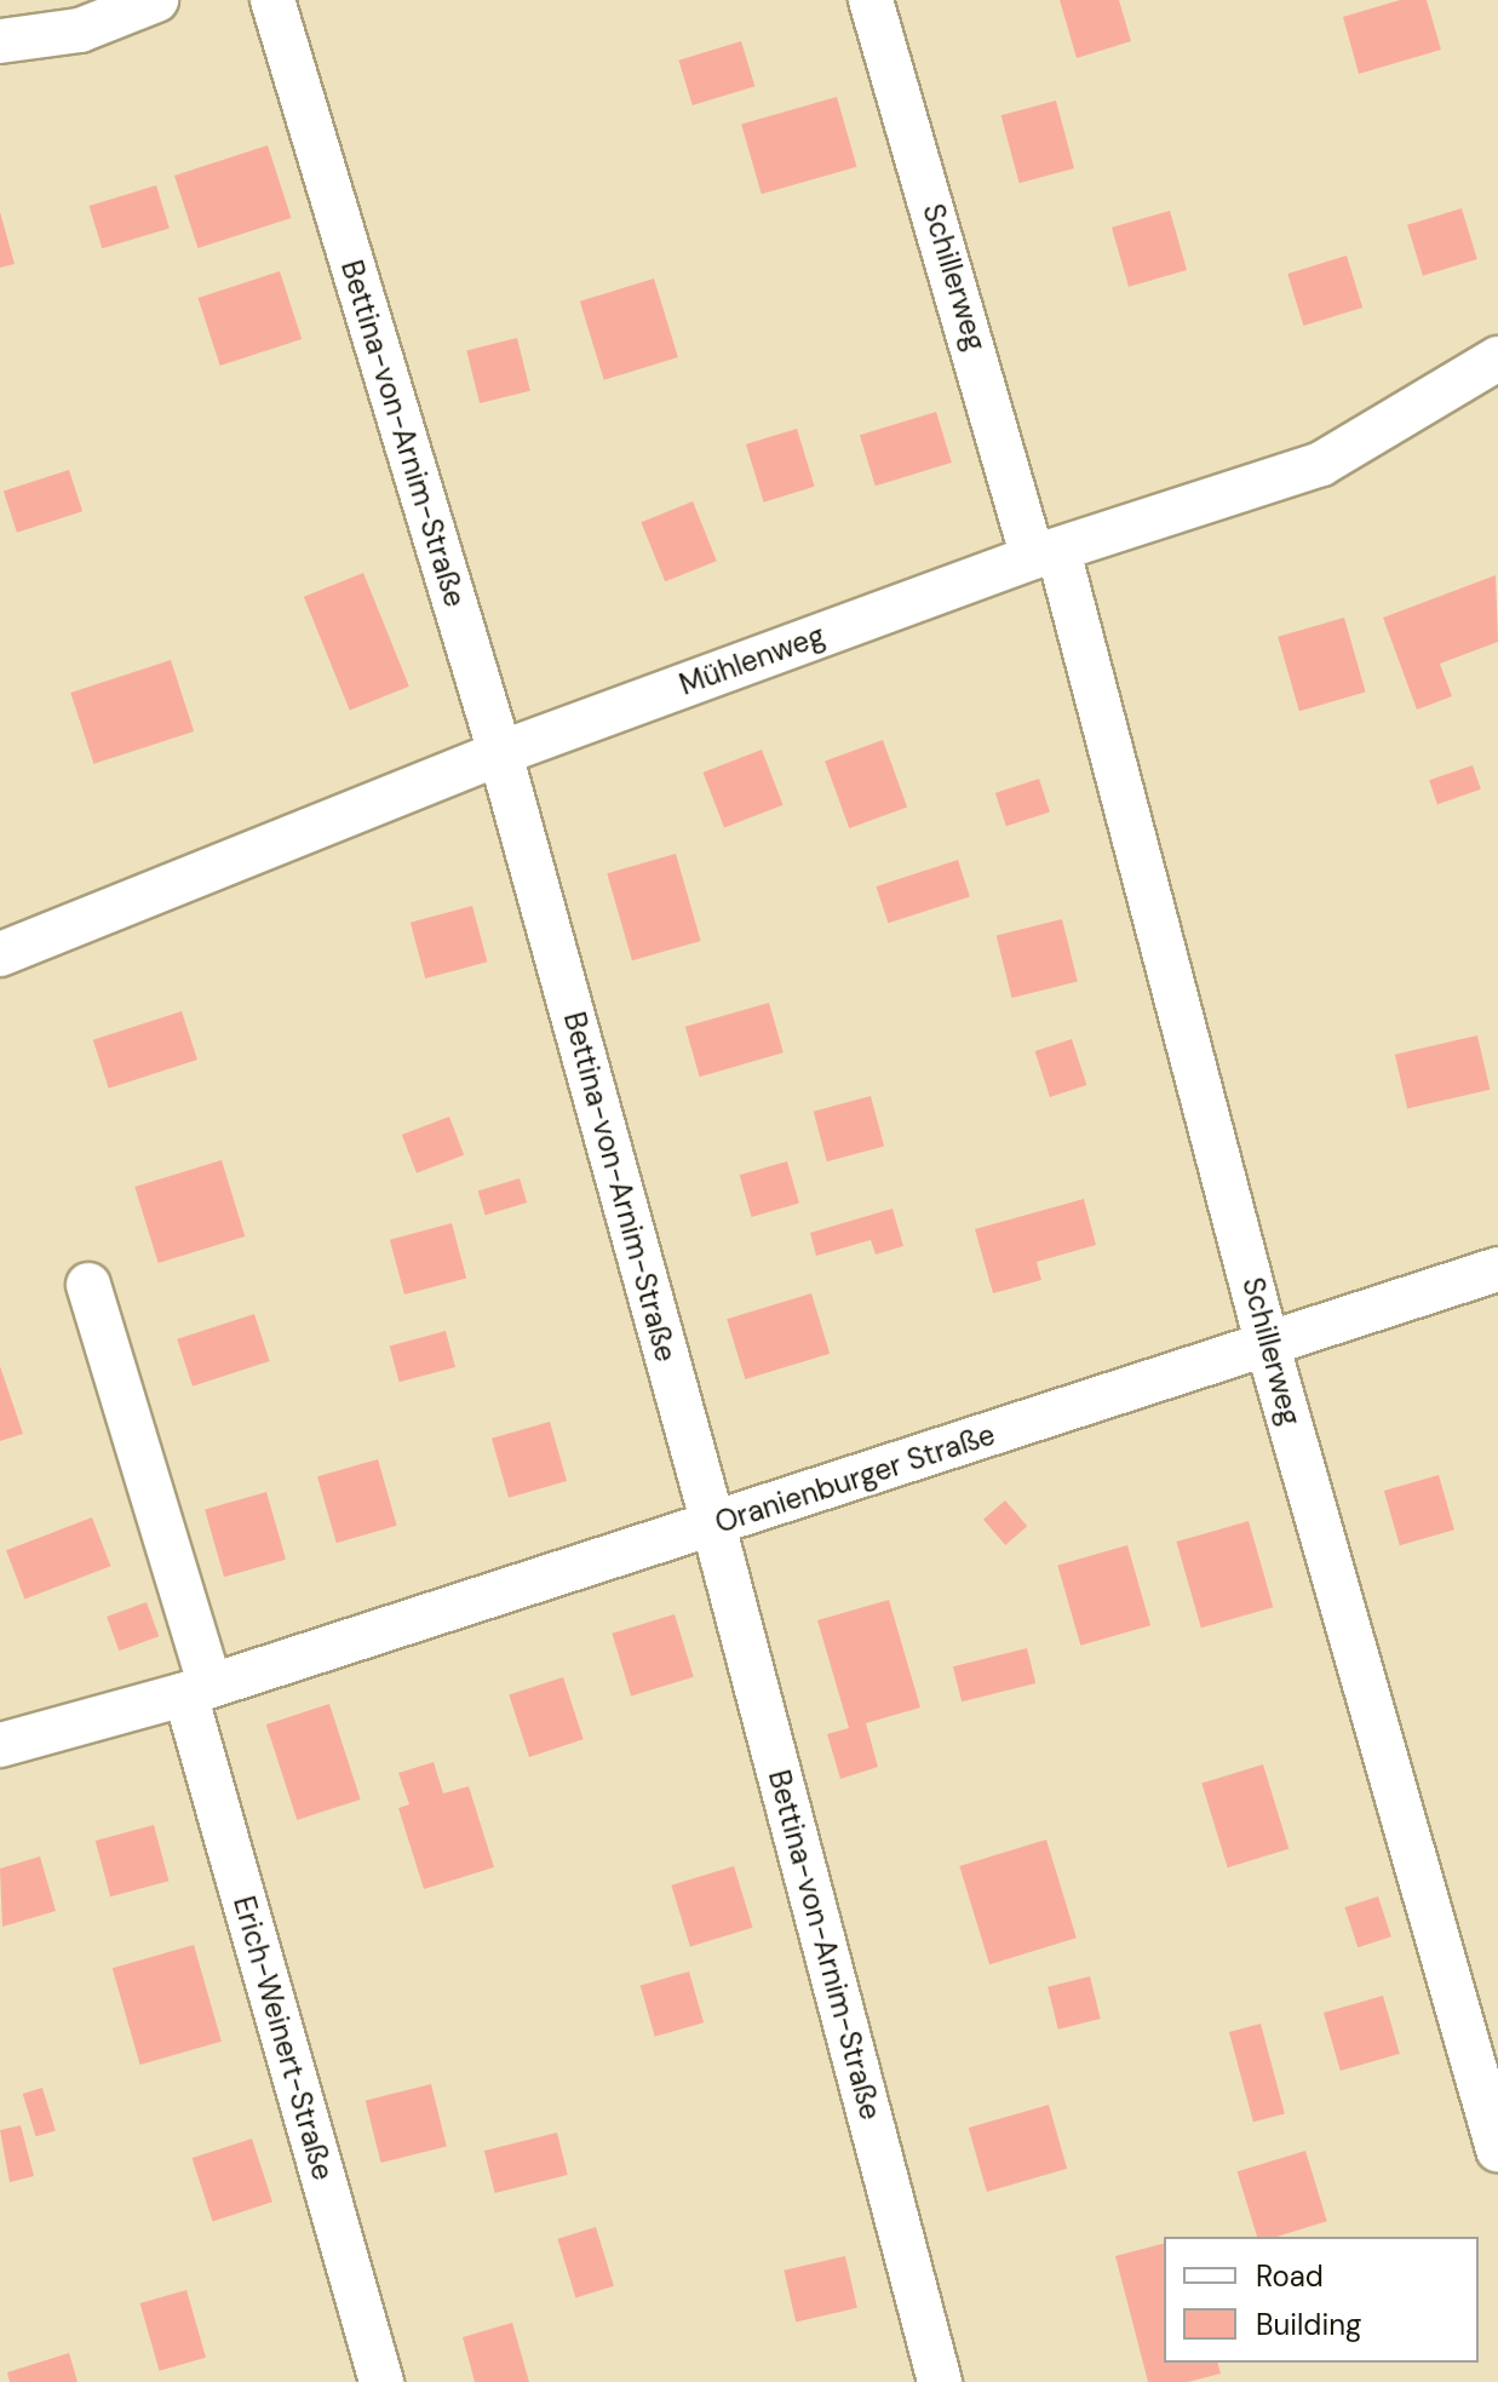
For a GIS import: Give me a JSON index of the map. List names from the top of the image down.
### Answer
{
  "streets": {
    "street": [
      "Schillerweg",
      "Bettina-von-Arnim-Straße",
      "Mühlenweg",
      "Oranienburger Straße",
      "Erich-Weinert-Straße"
    ]
  },
  "crossings": [
    ["Schillerweg", "Mühlenweg"],
    ["Schillerweg", "Oranienburger Straße"],
    ["Bettina-von-Arnim-Straße", "Mühlenweg"],
    ["Bettina-von-Arnim-Straße", "Oranienburger Straße"],
    ["Oranienburger Straße", "Erich-Weinert-Straße"]
  ],
  "legend": ["Road", "Building"]
}
